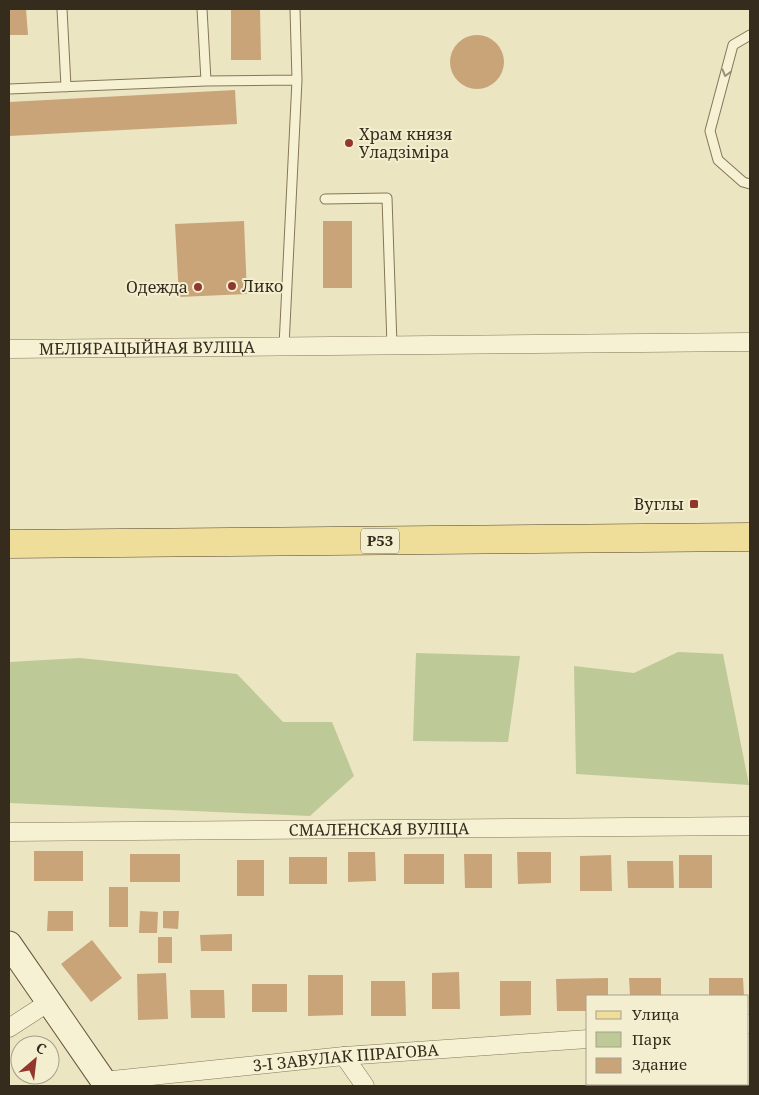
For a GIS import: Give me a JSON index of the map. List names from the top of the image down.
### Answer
{
  "streets": {
    "main road": ["Р53"],
    "street": ["МЕЛІЯРАЦЫЙНАЯ ВУЛІЦА", "СМАЛЕНСКАЯ ВУЛІЦА", "3-І ЗАВУЛАК ПІРАГОВА"]
  },
  "places": {
    "other": ["Храм князя Уладзіміра", "Лико", "Одежда"],
    "transit": ["Вуглы"]
  },
  "legend": ["Улица", "Парк", "Здание"],
  "north": "top right"
}
